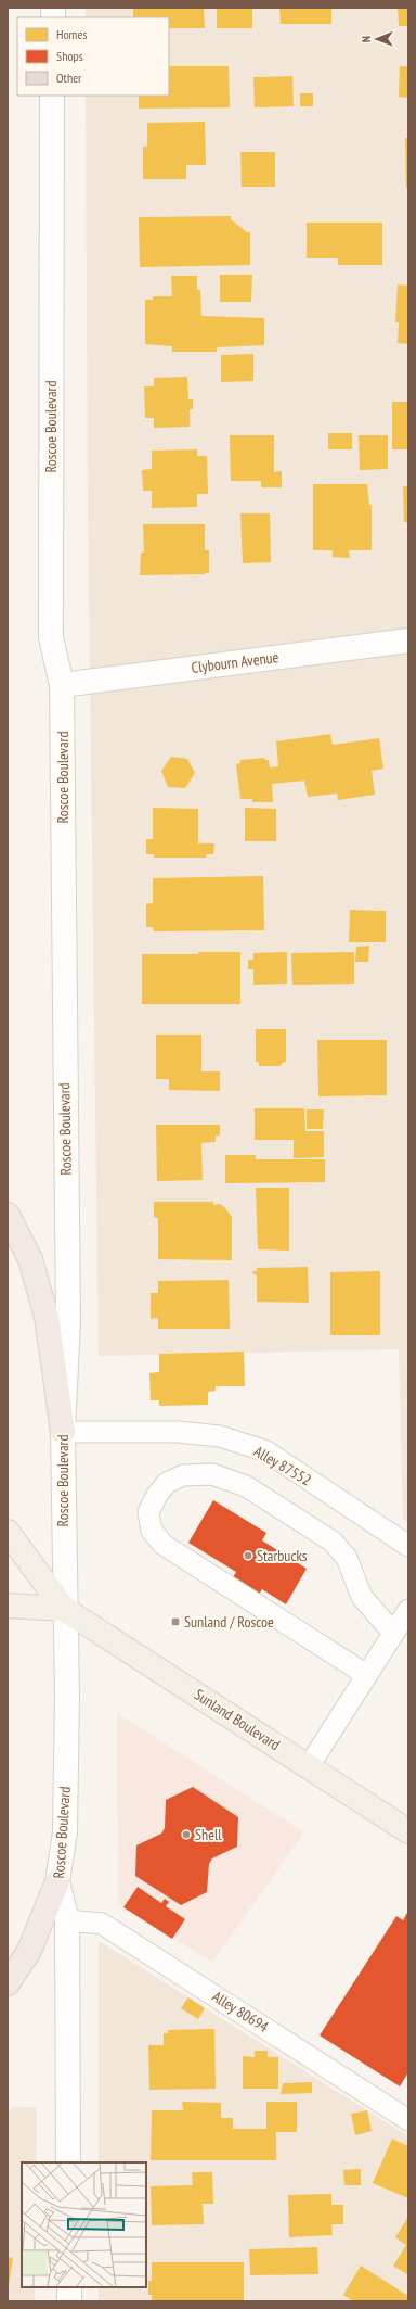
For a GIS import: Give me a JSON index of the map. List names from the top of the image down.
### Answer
{
  "streets": {
    "main road": ["Roscoe Boulevard", "Clybourn Avenue", "Sunland Boulevard"],
    "lane": ["Alley 87552", "Alley 80694"]
  },
  "crossings": [
    ["Roscoe Boulevard", "Clybourn Avenue"],
    ["Roscoe Boulevard", "Alley 87552"],
    ["Roscoe Boulevard", "Sunland Boulevard"],
    ["Roscoe Boulevard", "Alley 80694"]
  ],
  "places": {
    "other": ["Starbucks", "Shell"],
    "transit": ["Sunland / Roscoe"]
  },
  "legend": ["Homes", "Shops", "Other"],
  "north": "left"
}
